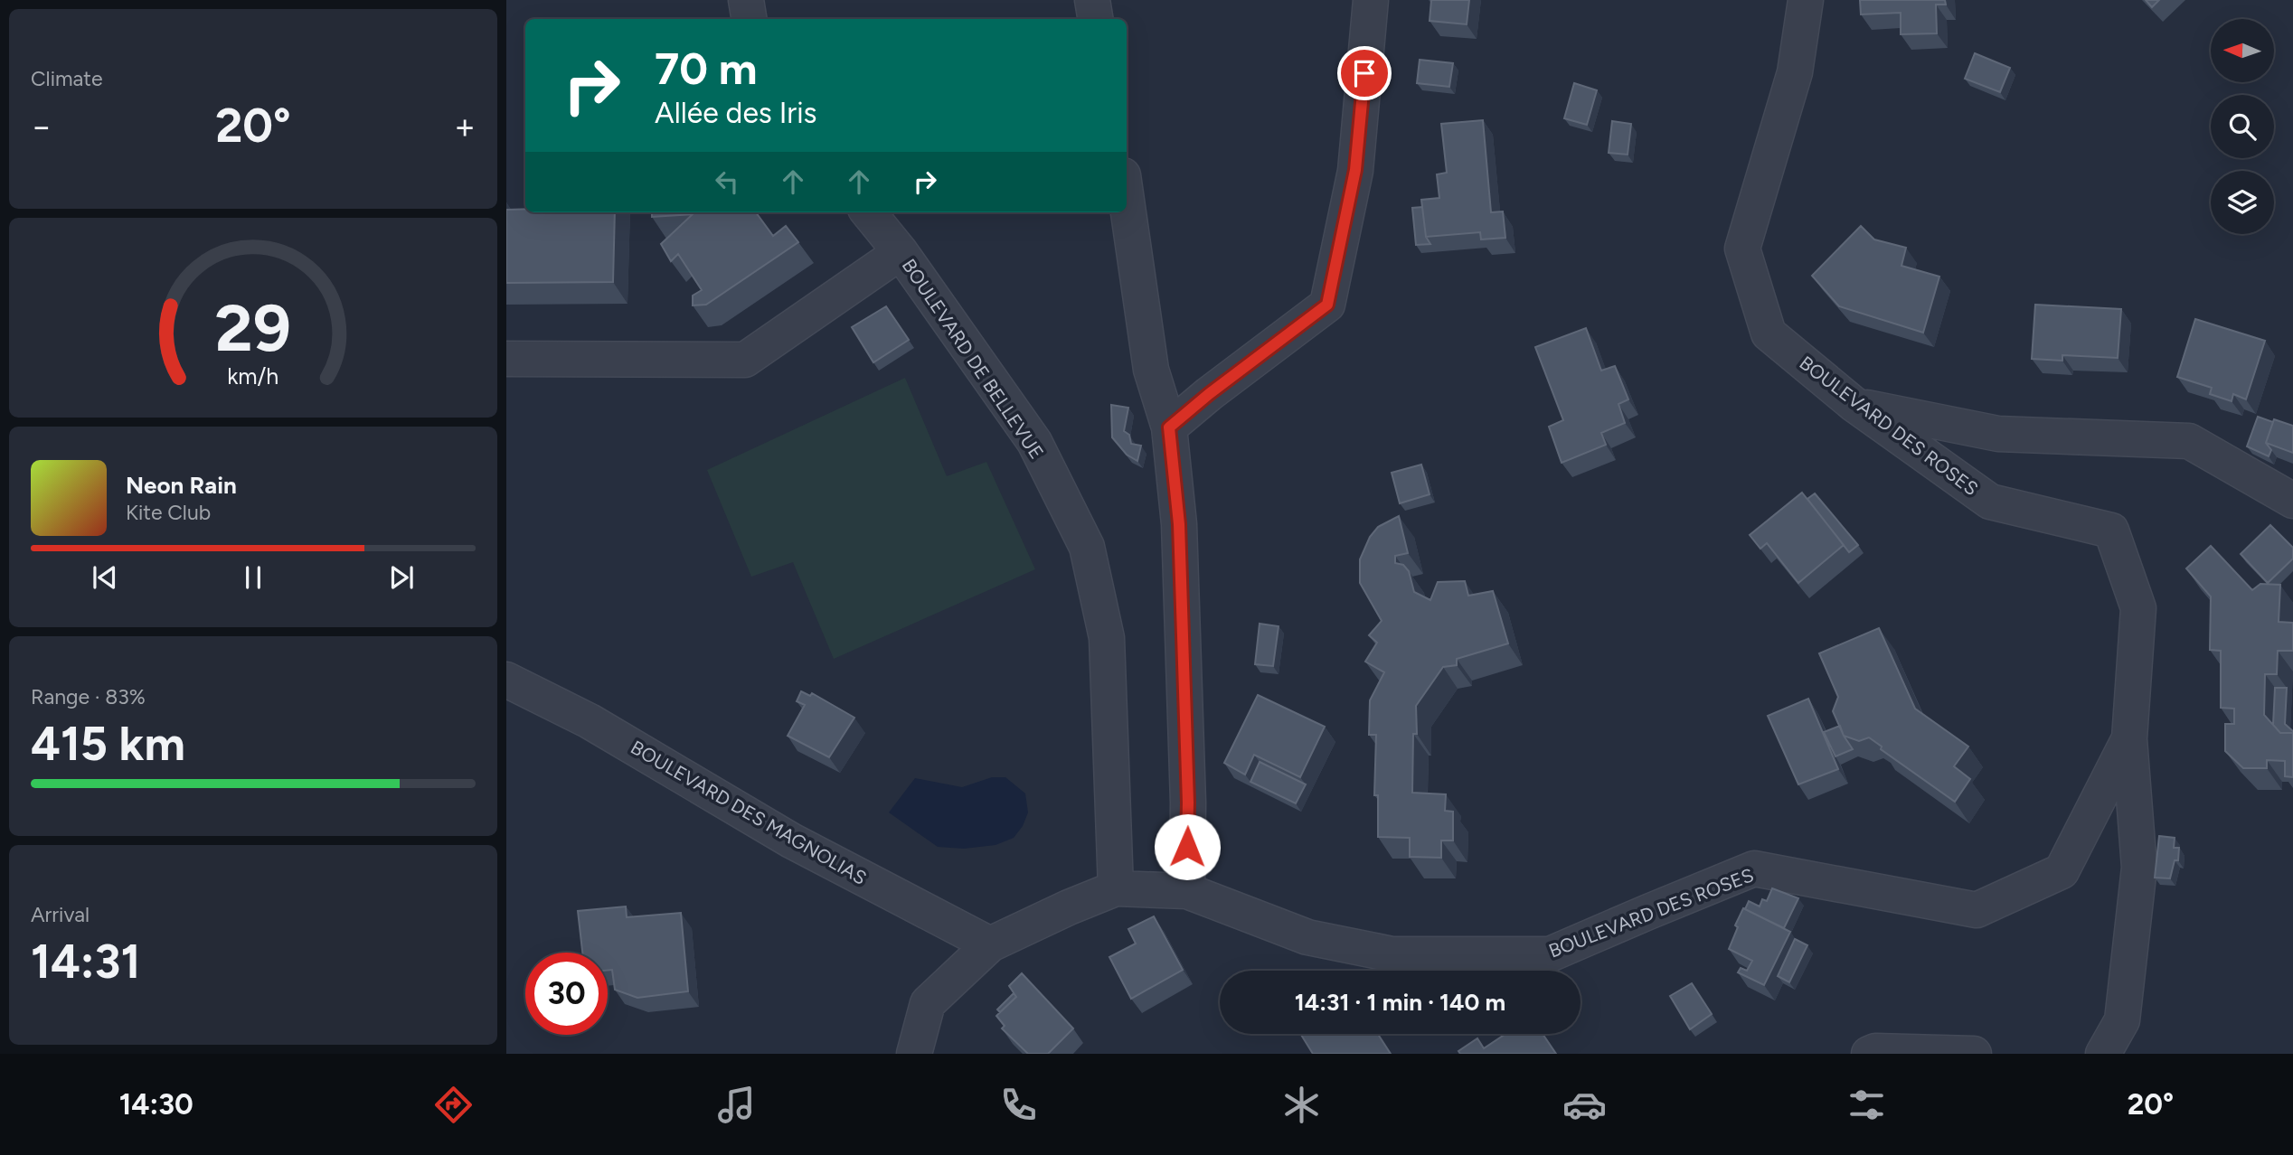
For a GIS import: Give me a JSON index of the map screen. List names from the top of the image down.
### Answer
{
  "streets": {
    "street": ["BOULEVARD DE BELLEVUE", "BOULEVARD DES ROSES", "BOULEVARD DES MAGNOLIAS"]
  },
  "crossings": [
    ["BOULEVARD DE BELLEVUE", "BOULEVARD DES ROSES"]
  ],
  "north": "left",
  "page": {
    "tile": [
      "Climate",
      ["Range · 83%", "415 km"],
      ["Arrival", "14:31"]
    ],
    "turn": ["70 m", "Allée des Iris"],
    "heat": ["−", "20°", "+"],
    "song": ["Neon Rain", "Kite Club"],
    "limit": "30",
    "trip": "14:31 · 1 min · 140 m",
    "tabs": ["14:30", "20°"],
    "gauge": ["29", "km/h"]
  }
}
